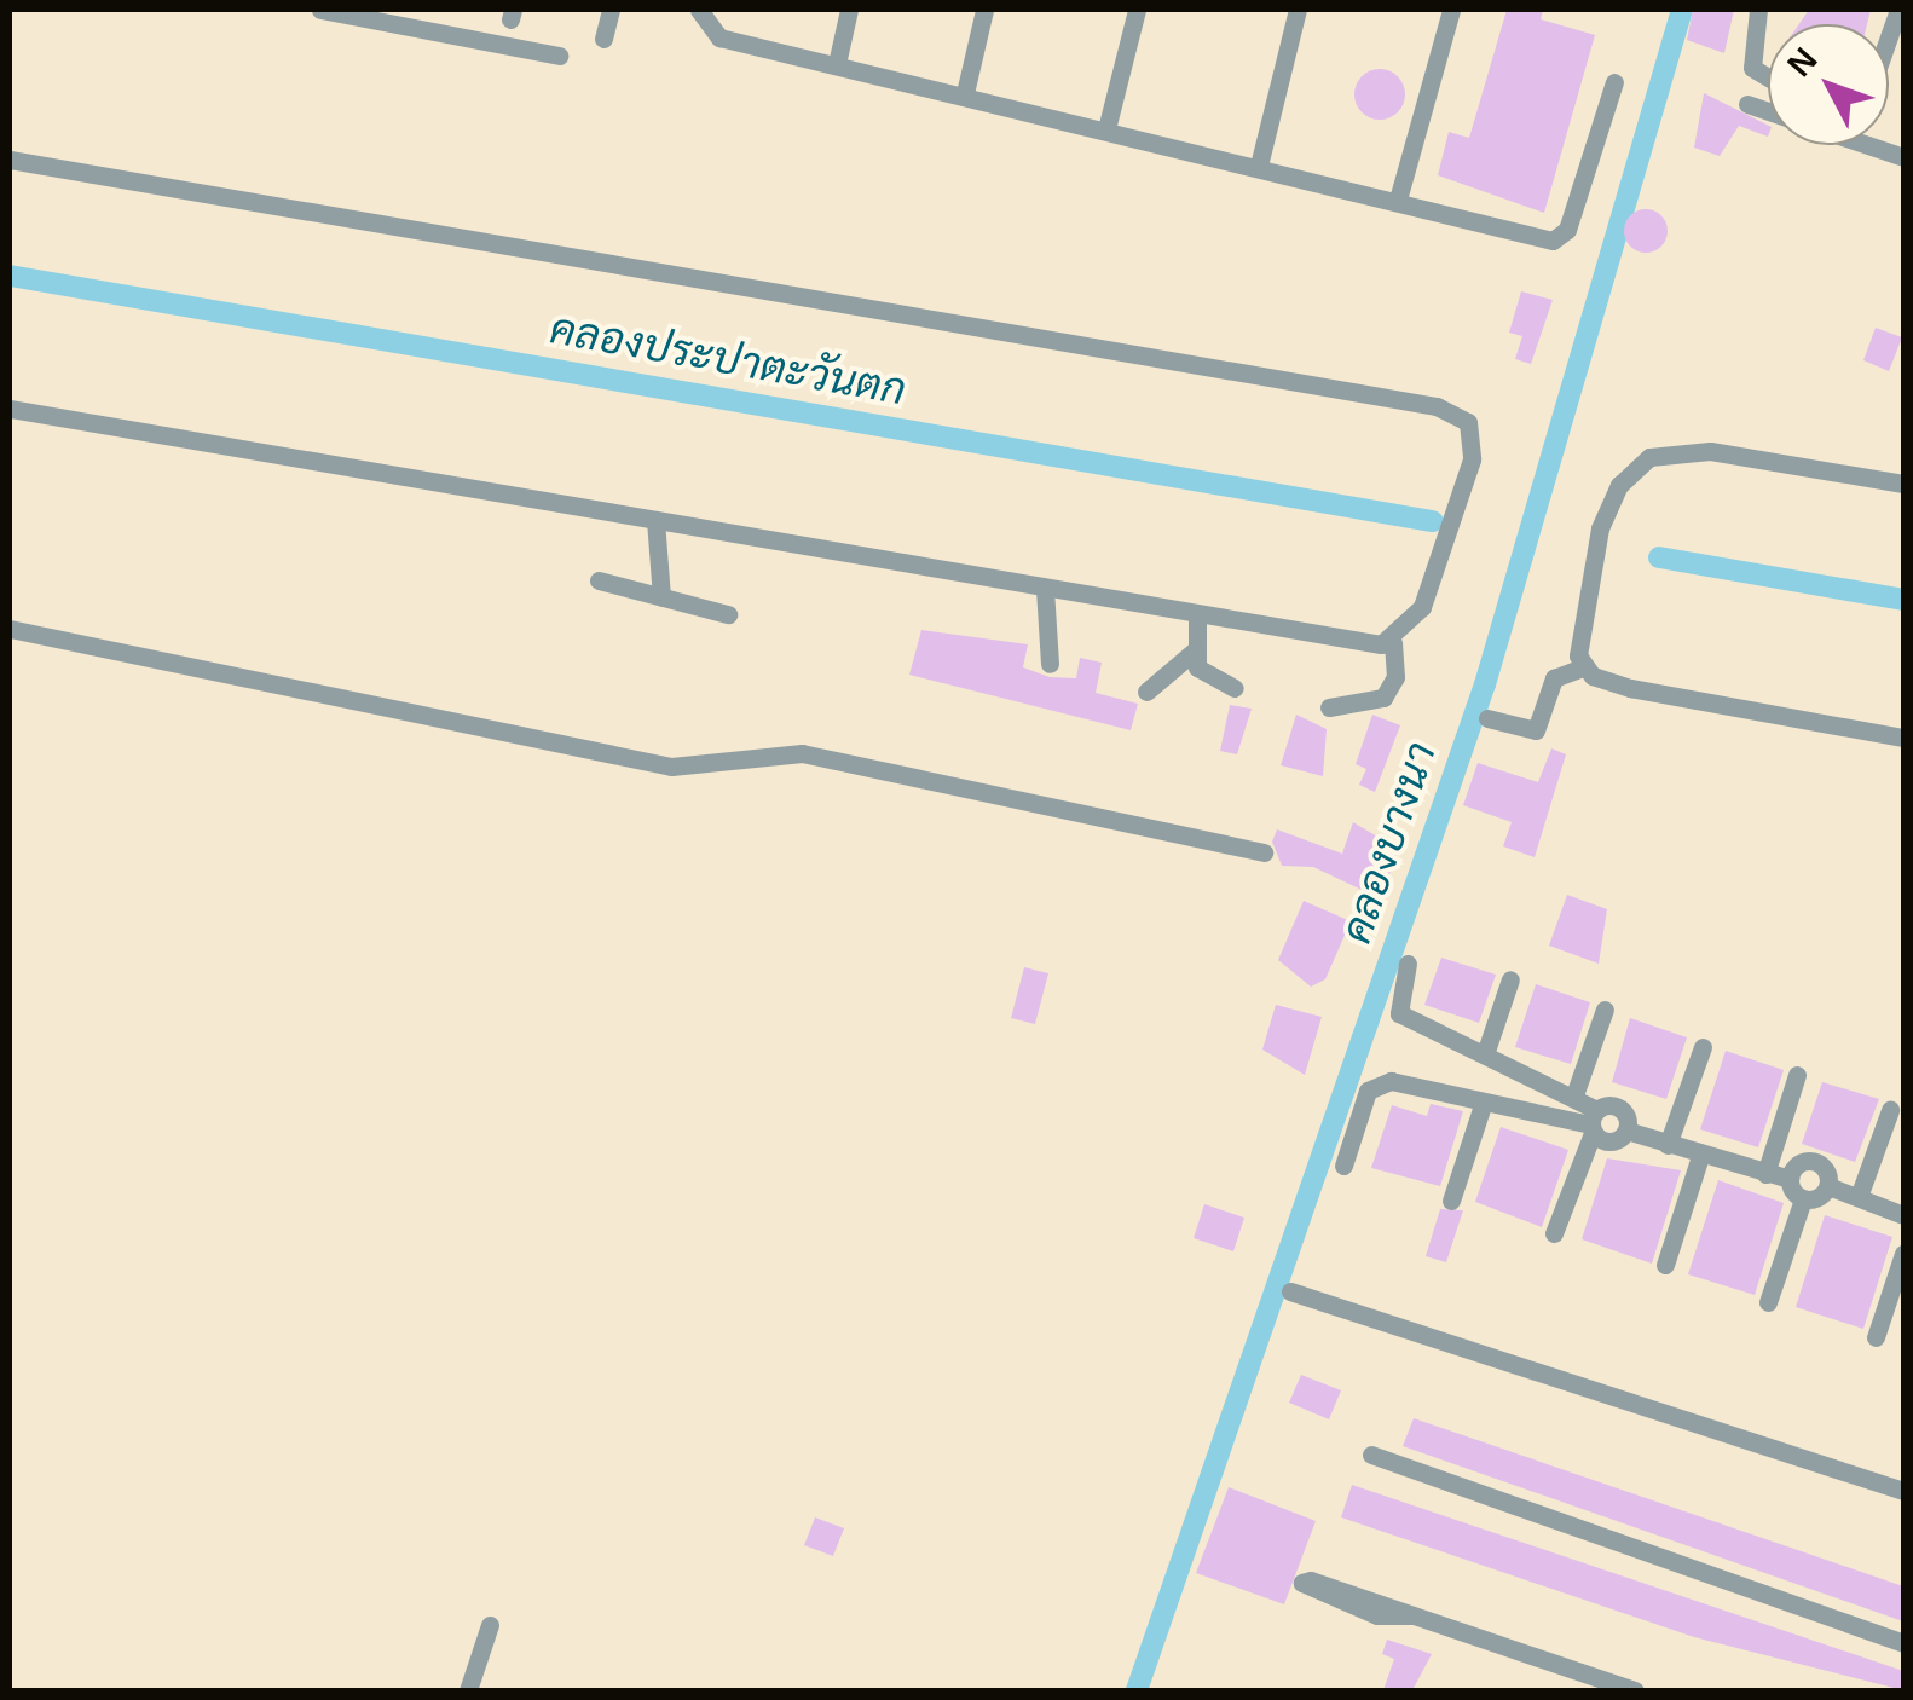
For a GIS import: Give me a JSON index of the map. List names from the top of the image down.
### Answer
{
  "water": ["คลองประปาตะวันตก", "คลองบางนา"],
  "north": "top left"
}
